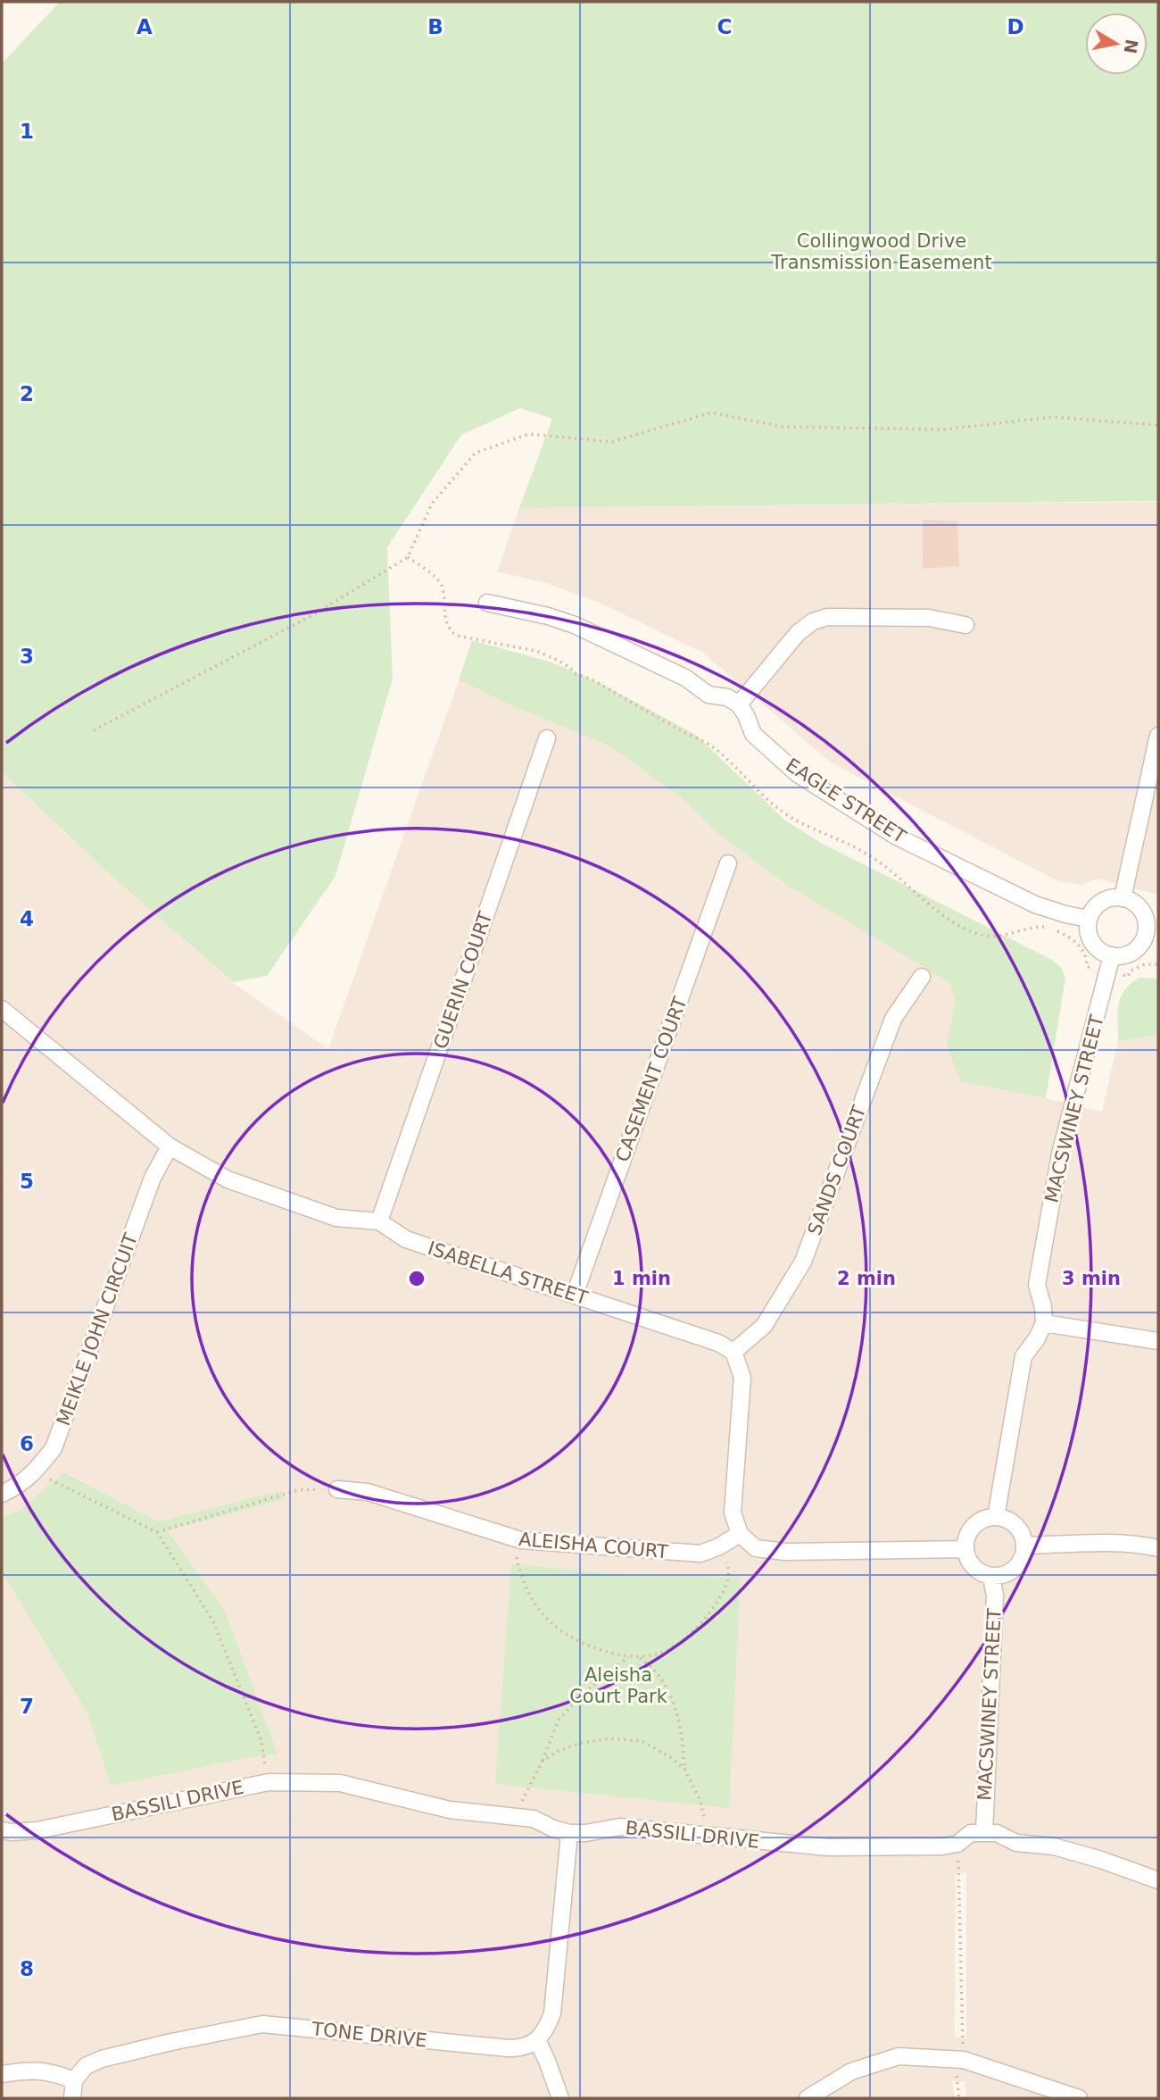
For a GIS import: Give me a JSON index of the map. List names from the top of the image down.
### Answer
{
  "streets": {
    "street": [
      "EAGLE STREET",
      "GUERIN COURT",
      "CASEMENT COURT",
      "MACSWINEY STREET",
      "SANDS COURT",
      "ISABELLA STREET",
      "MEIKLE JOHN CIRCUIT",
      "ALEISHA COURT",
      "BASSILI DRIVE",
      "TONE DRIVE"
    ]
  },
  "crossings": [
    ["EAGLE STREET", "MACSWINEY STREET"],
    ["GUERIN COURT", "ISABELLA STREET"],
    ["CASEMENT COURT", "ISABELLA STREET"],
    ["MACSWINEY STREET", "BASSILI DRIVE"],
    ["SANDS COURT", "ISABELLA STREET"],
    ["ISABELLA STREET", "MEIKLE JOHN CIRCUIT"]
  ],
  "parks": ["Collingwood Drive Transmission Easement", "Aleisha Court Park"],
  "north": "right",
  "grid": {
    "columns": [
      "A",
      "B",
      "C",
      "D"
    ],
    "rows": [
      "1",
      "2",
      "3",
      "4",
      "5",
      "6",
      "7",
      "8"
    ]
  },
  "rings": ["1 min", "2 min", "3 min"]
}
